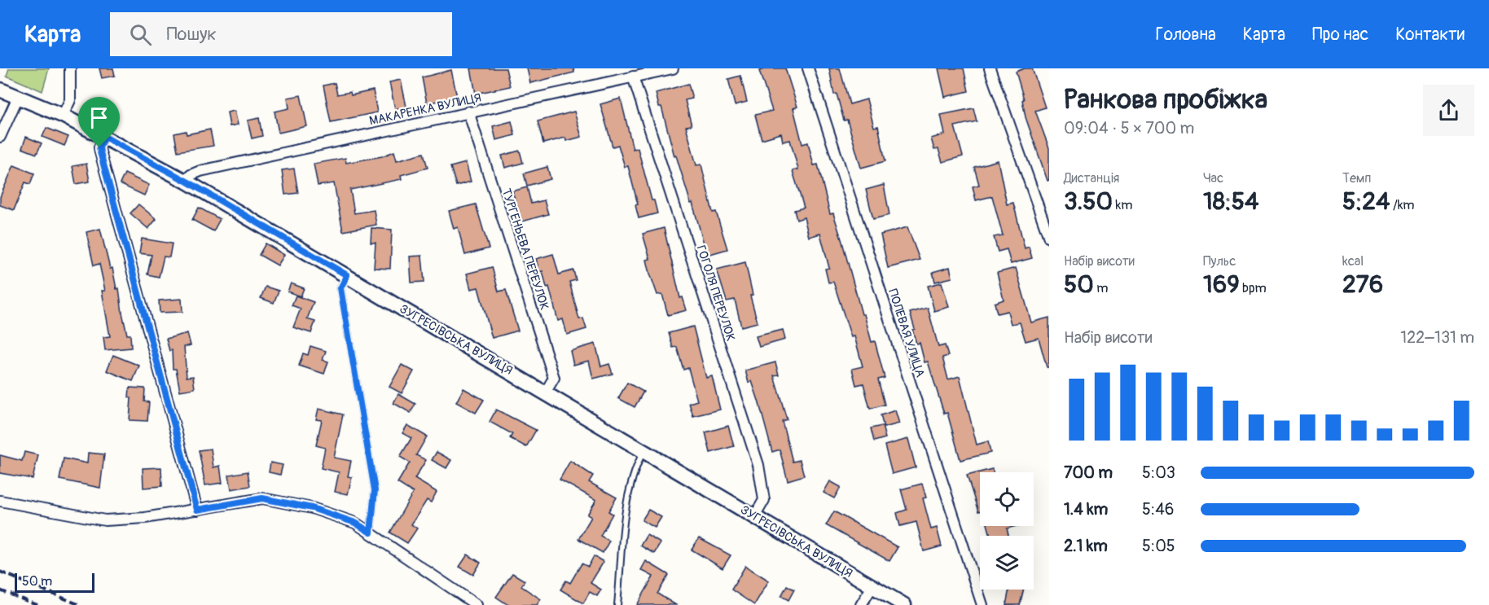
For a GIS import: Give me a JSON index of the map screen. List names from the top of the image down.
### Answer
{
  "streets": {
    "street": [
      "МАКАРЕНКА ВУЛИЦЯ",
      "ТУРГЕНЬЕВА ПЕРЕУЛОК",
      "ГОГОЛЯ ПЕРЕУЛОК",
      "ПОЛЕВАЯ УЛИЦА",
      "ЗУГРЕСІВСЬКА ВУЛИЦЯ"
    ]
  },
  "crossings": [
    ["МАКАРЕНКА ВУЛИЦЯ", "ТУРГЕНЬЕВА ПЕРЕУЛОК"],
    ["МАКАРЕНКА ВУЛИЦЯ", "ГОГОЛЯ ПЕРЕУЛОК"],
    ["МАКАРЕНКА ВУЛИЦЯ", "ЗУГРЕСІВСЬКА ВУЛИЦЯ"],
    ["ТУРГЕНЬЕВА ПЕРЕУЛОК", "ЗУГРЕСІВСЬКА ВУЛИЦЯ"],
    ["ГОГОЛЯ ПЕРЕУЛОК", "ЗУГРЕСІВСЬКА ВУЛИЦЯ"]
  ],
  "scale_bar": "50 m",
  "page": {
    "header": "Карта",
    "search": "Пошук",
    "nav": [
      "Головна",
      "Карта",
      "Про нас",
      "Контакти"
    ],
    "heading": ["Ранкова пробіжка", "09:04 · 5 × 700 m"],
    "stats": [
      ["Дистанція", "3.50 km"],
      ["Час", "18:54"],
      ["Темп", "5:24 /km"],
      ["Набір висоти", "50 m"],
      ["Пульс", "169 bpm"],
      ["kcal", "276"]
    ],
    "chart": ["Набір висоти", "122–131 m"],
    "list": [
      {
        "name": "700 m",
        "note": "5:03"
      },
      {
        "name": "1.4 km",
        "note": "5:46"
      },
      {
        "name": "2.1 km",
        "note": "5:05"
      }
    ],
    "scale": "50 m"
  }
}
